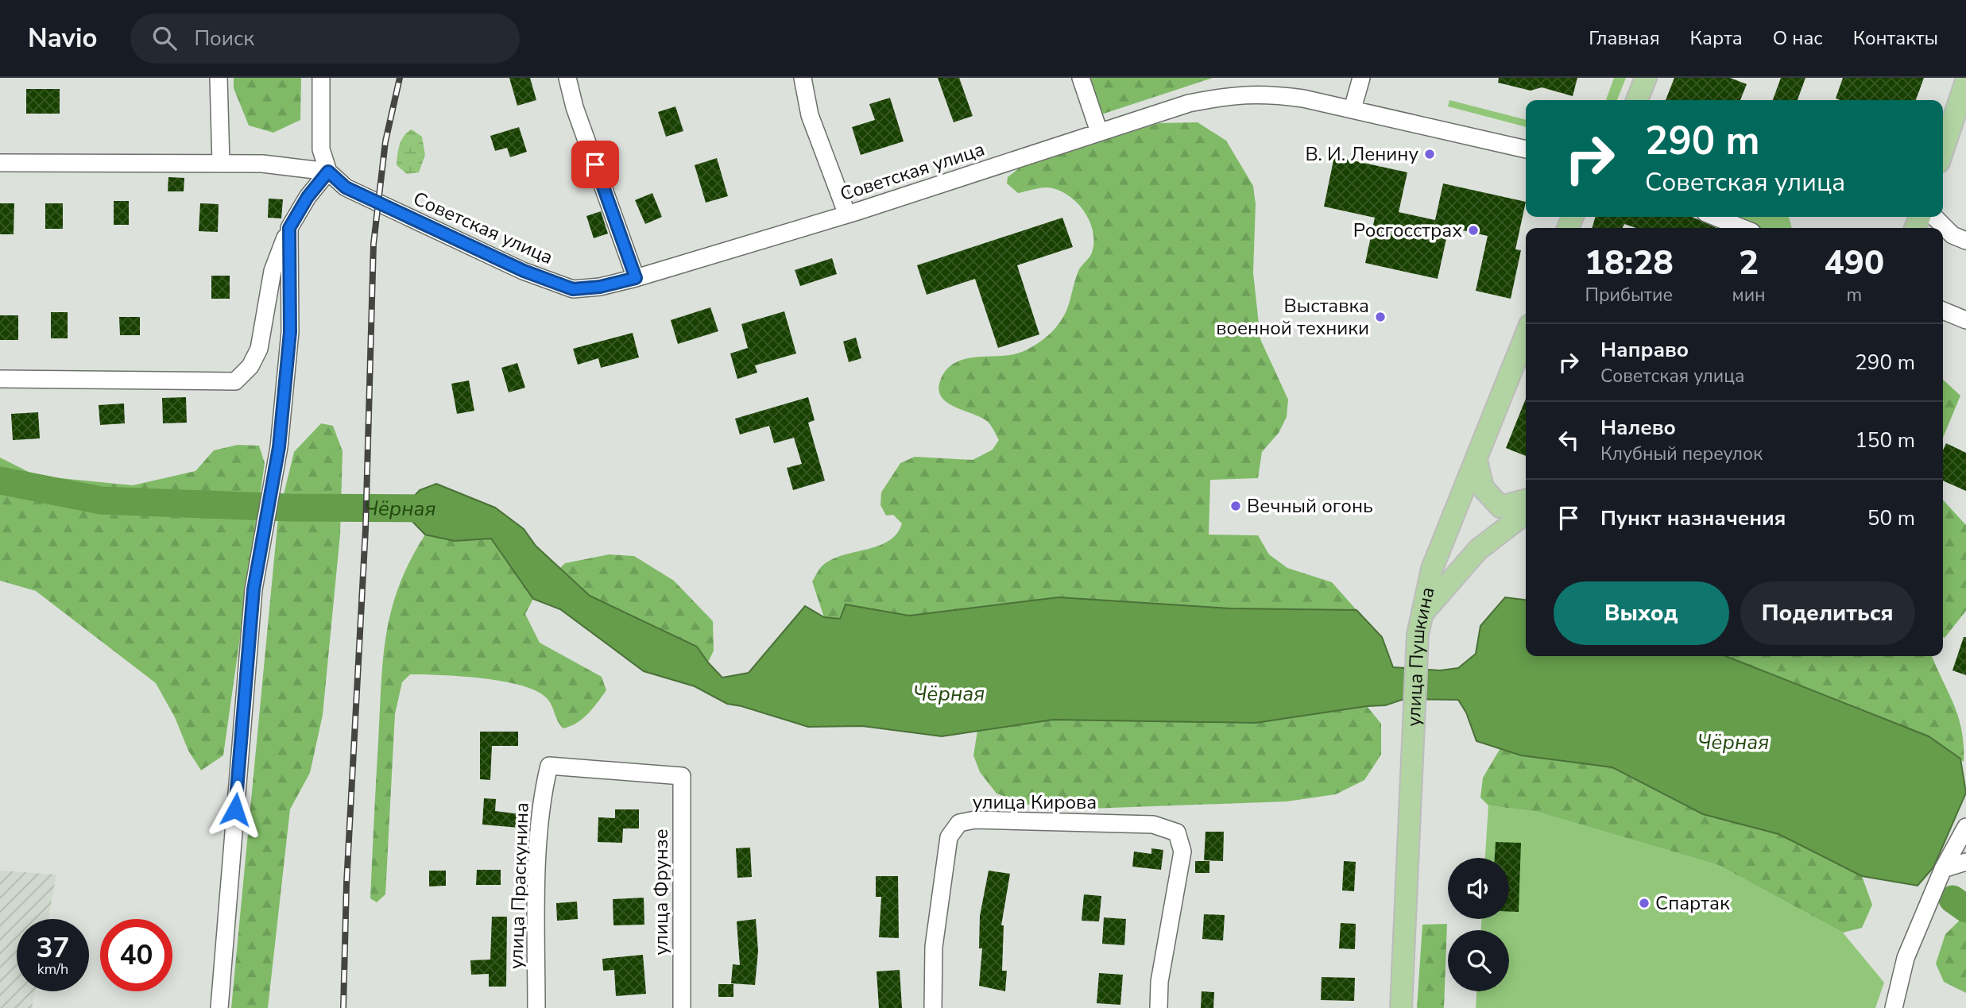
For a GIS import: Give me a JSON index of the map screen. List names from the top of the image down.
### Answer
{
  "streets": {
    "main road": ["улица Пушкина"],
    "street": [
      "Советская улица",
      "улица Кирова",
      "улица Праскунина",
      "улица Фрунзе"
    ]
  },
  "crossings": [
    ["улица Праскунина", "улица Фрунзе"]
  ],
  "water": ["Чёрная"],
  "places": [
    "В. И. Ленину",
    "Росгосстрах",
    "Выставка военной техники",
    "Вечный огонь",
    "Спартак"
  ],
  "page": {
    "header": "Navio",
    "search": "Поиск",
    "nav": [
      "Главная",
      "Карта",
      "О нас",
      "Контакты"
    ],
    "turn": ["290 m", "Советская улица"],
    "eta": [
      "18:28",
      "Прибытие",
      "2",
      "мин",
      "490",
      "m"
    ],
    "list": [
      {
        "name": "Направо",
        "note": "Советская улица",
        "value": "290 m"
      },
      {
        "name": "Налево",
        "note": "Клубный переулок",
        "value": "150 m"
      },
      {
        "name": "Пункт назначения",
        "value": "50 m"
      }
    ],
    "buttons": ["Выход", "Поделиться"],
    "speed": "37 km/h",
    "limit": "40"
  }
}
